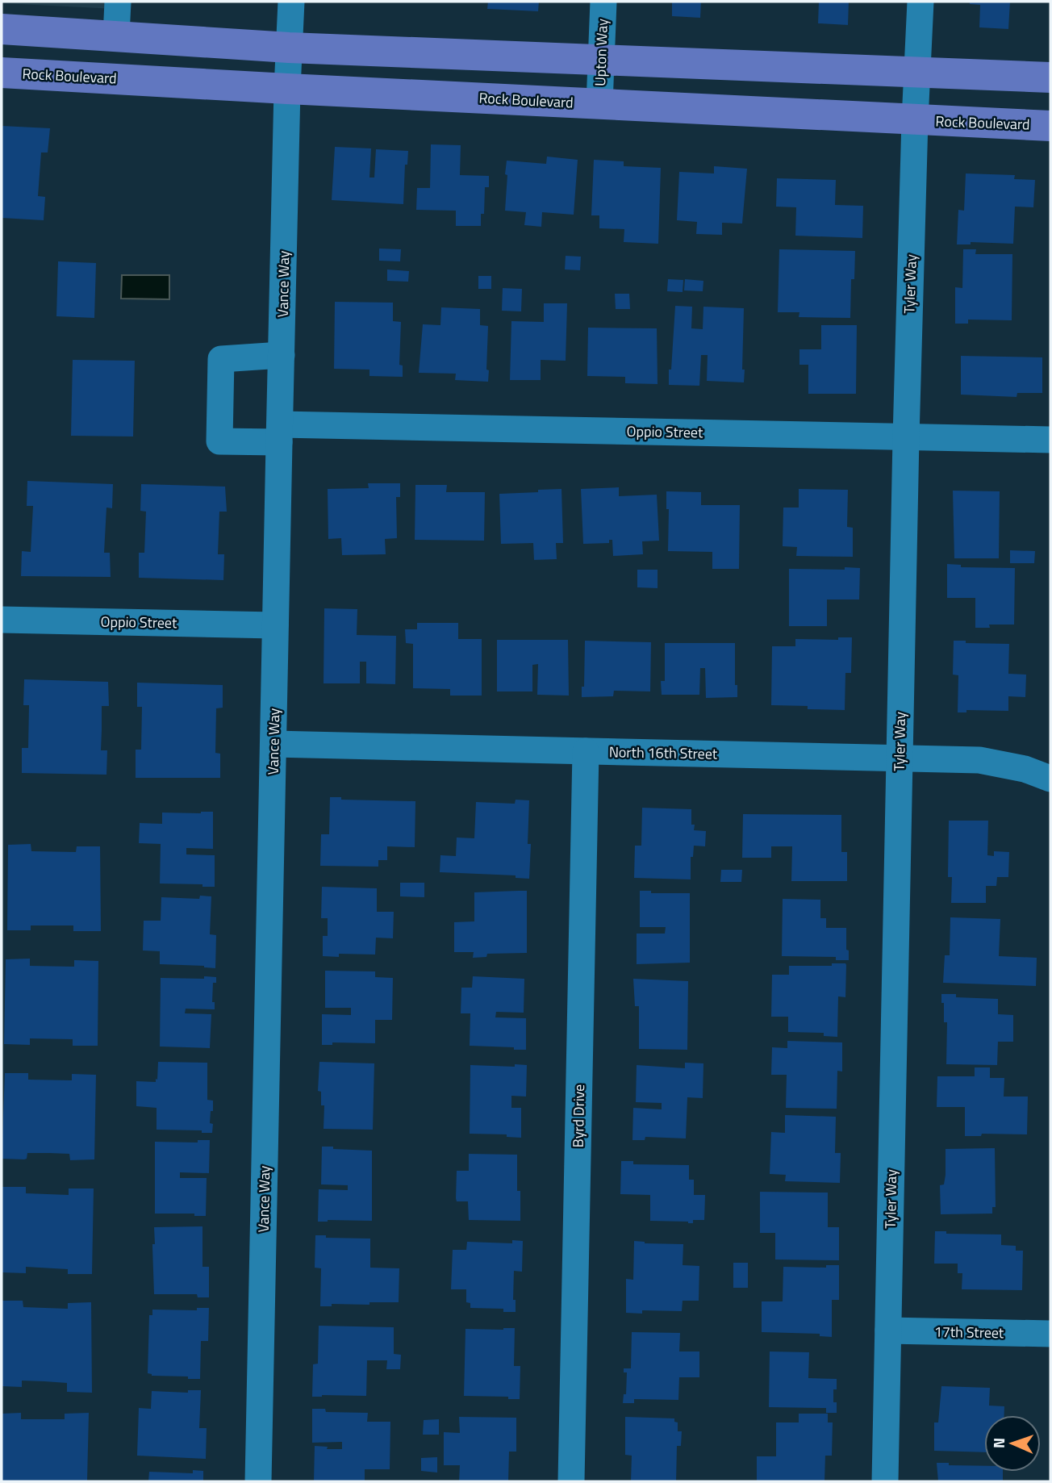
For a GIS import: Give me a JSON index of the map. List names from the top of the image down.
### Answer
{
  "streets": {
    "main road": ["Rock Boulevard"],
    "street": [
      "Upton Way",
      "Vance Way",
      "Tyler Way",
      "Oppio Street",
      "North 16th Street",
      "Byrd Drive",
      "17th Street"
    ]
  },
  "crossings": [
    ["Upton Way", "Rock Boulevard"],
    ["Rock Boulevard", "Vance Way"],
    ["Rock Boulevard", "Tyler Way"],
    ["Vance Way", "Oppio Street"],
    ["Vance Way", "North 16th Street"],
    ["Tyler Way", "Oppio Street"],
    ["Tyler Way", "North 16th Street"],
    ["Tyler Way", "17th Street"],
    ["North 16th Street", "Byrd Drive"]
  ],
  "north": "left"
}
